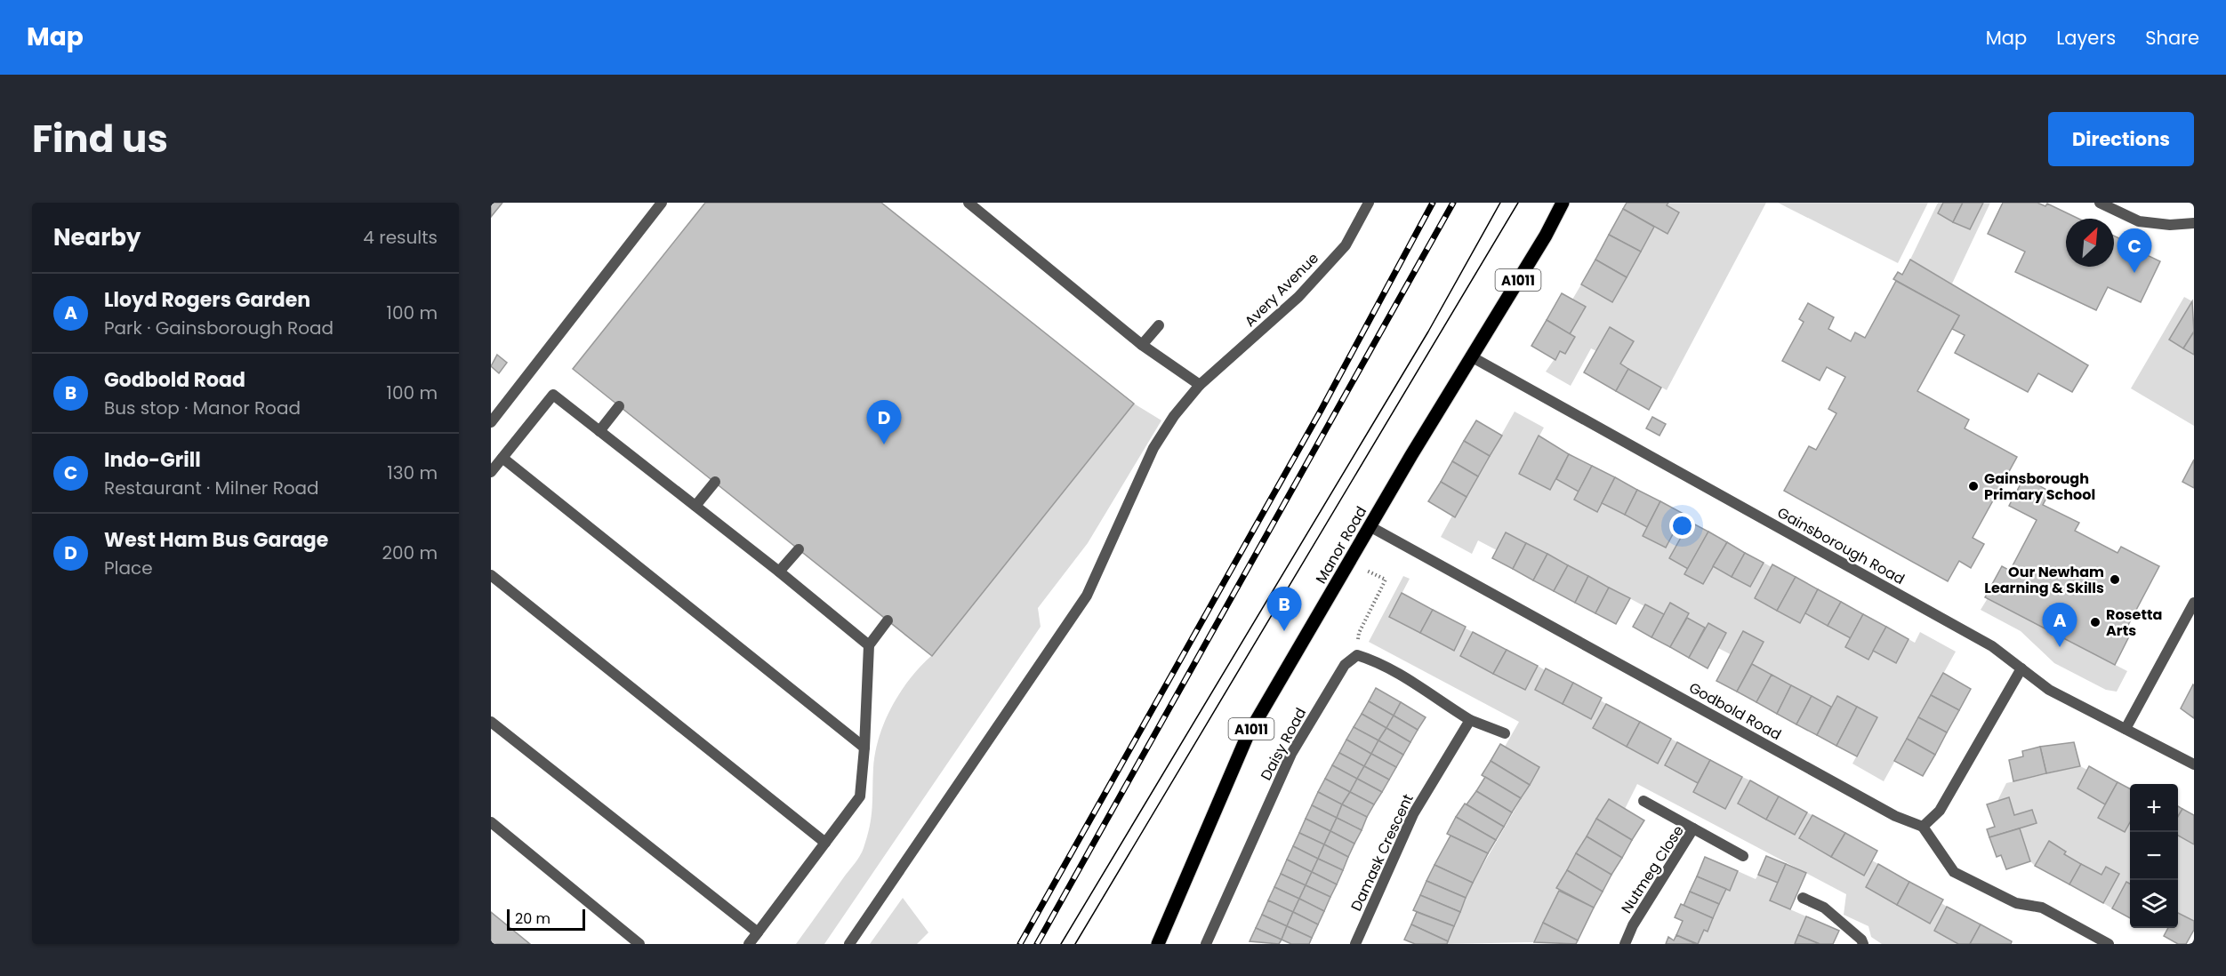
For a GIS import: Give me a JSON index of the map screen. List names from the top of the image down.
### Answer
{
  "streets": {
    "main road": ["A1011", "Manor Road"],
    "street": [
      "Avery Avenue",
      "Gainsborough Road",
      "Godbold Road",
      "Daisy Road",
      "Damask Crescent",
      "Nutmeg Close"
    ]
  },
  "crossings": [
    ["Manor Road", "Gainsborough Road"],
    ["Manor Road", "Godbold Road"]
  ],
  "places": ["Gainsborough Primary School", "Our Newham Learning & Skills", "Rosetta Arts"],
  "scale_bar": "20 m",
  "north": "top right",
  "page": {
    "header": "Map",
    "nav": ["Map", "Layers", "Share"],
    "title": "Find us",
    "buttons": "Directions",
    "heading": ["Nearby", "4 results"],
    "pins": [
      "C",
      "D",
      "B",
      "A"
    ],
    "list": [
      {
        "mark": "A",
        "name": "Lloyd Rogers Garden",
        "note": "Park · Gainsborough Road",
        "value": "100 m"
      },
      {
        "mark": "B",
        "name": "Godbold Road",
        "note": "Bus stop · Manor Road",
        "value": "100 m"
      },
      {
        "mark": "C",
        "name": "Indo-Grill",
        "note": "Restaurant · Milner Road",
        "value": "130 m"
      },
      {
        "mark": "D",
        "name": "West Ham Bus Garage",
        "note": "Place",
        "value": "200 m"
      }
    ],
    "map_buttons": ["+", "−"],
    "scale": "20 m"
  }
}
